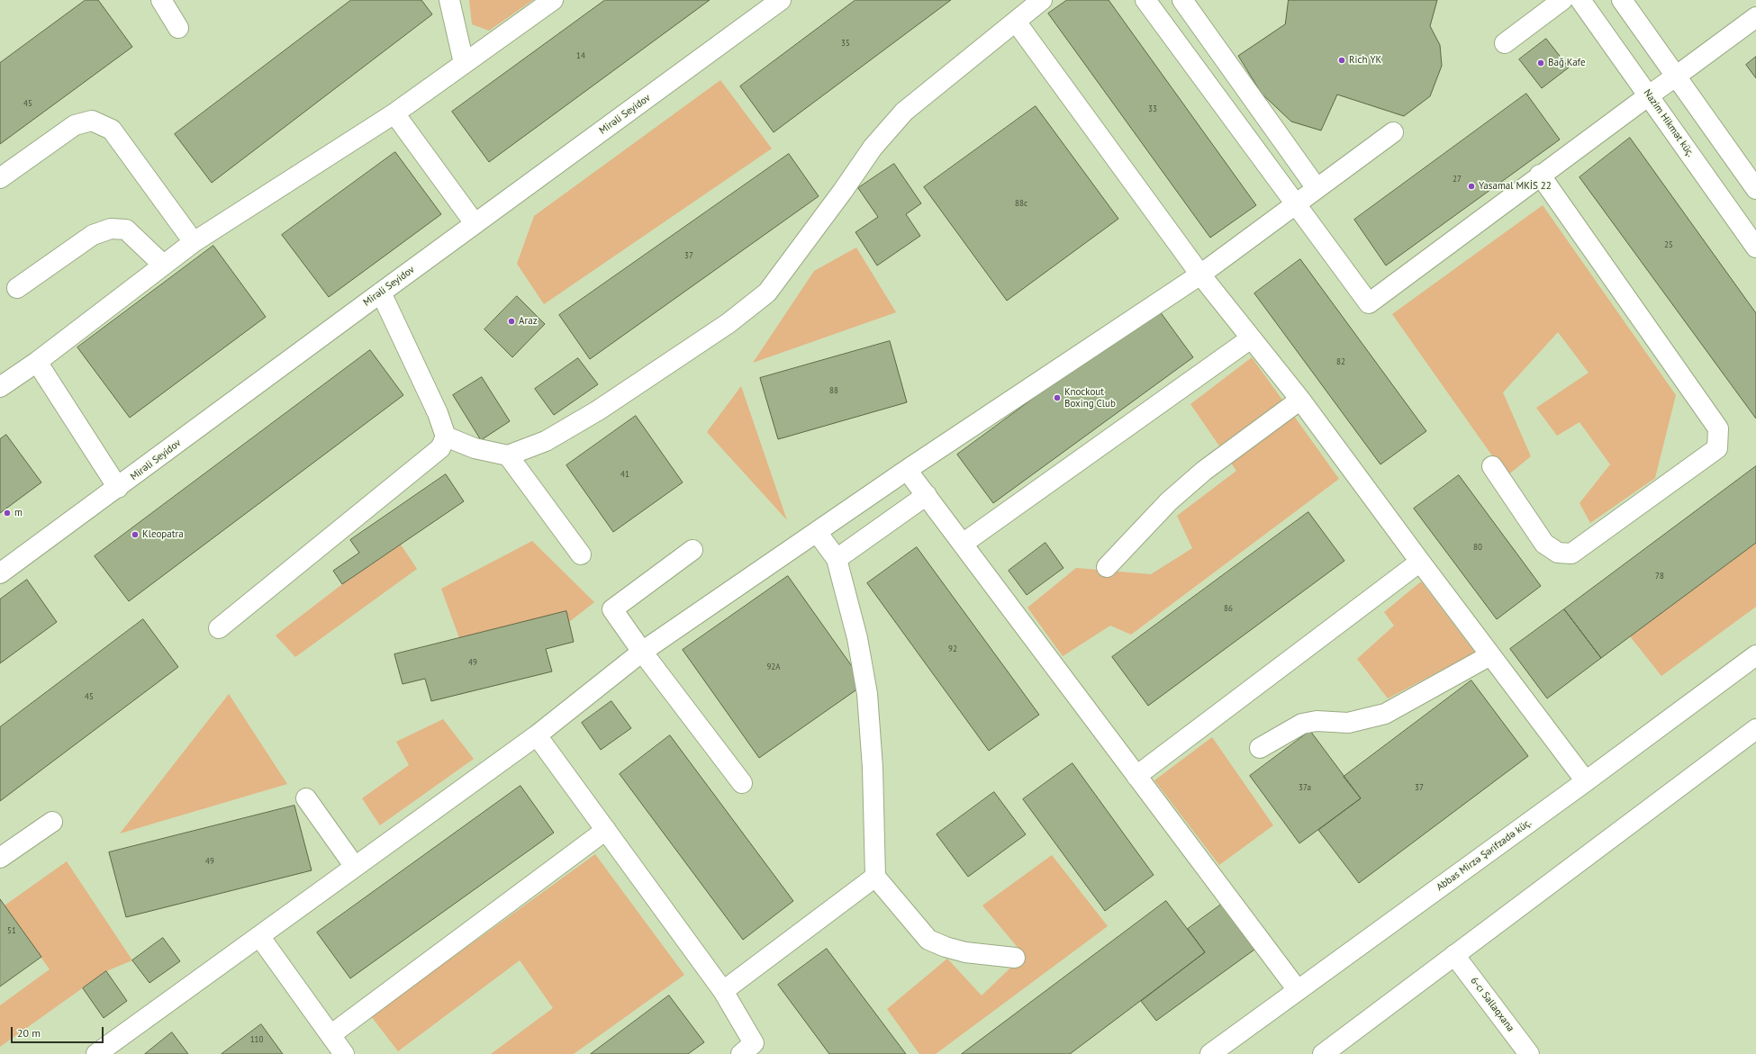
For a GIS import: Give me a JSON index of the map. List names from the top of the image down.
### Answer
{
  "streets": {
    "main road": [
      "Mirəli Seyidov",
      "Nazim Hikmət küç.",
      "Abbas Mirzə Şərifzadə küç.",
      "6-cı Sallaqxana"
    ]
  },
  "places": [
    "Rich YK",
    "Bağ Kafe",
    "Yasamal MKİS 22",
    "Araz",
    "Knockout Boxing Club",
    "m",
    "Kleopatra"
  ],
  "house_numbers": [
    "35",
    "14",
    "45",
    "33",
    "27",
    "88c",
    "25",
    "37",
    "82",
    "88",
    "41",
    "80",
    "78",
    "86",
    "92",
    "49",
    "92A",
    "45",
    "37a",
    "37",
    "49",
    "51",
    "110"
  ],
  "scale_bar": "20 m"
}
